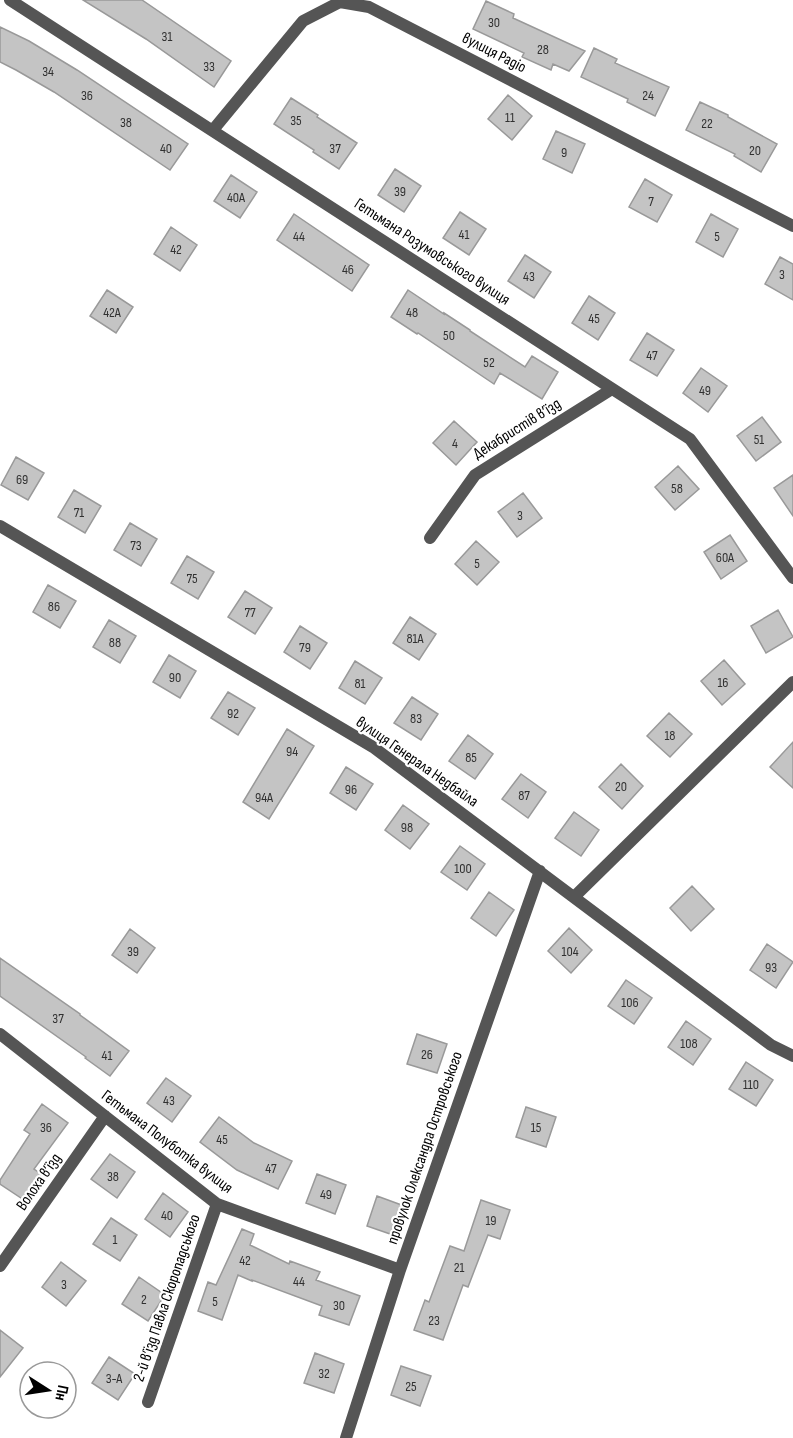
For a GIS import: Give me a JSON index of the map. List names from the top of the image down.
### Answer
{
  "streets": {
    "street": [
      "вулиця Радіо",
      "Гетьмана Розумовського вулиця",
      "Декабристів в’їзд",
      "вулиця Генерала Недбайла",
      "Гетьмана Полуботка вулиця",
      "провулок Олександра Островського",
      "Волоха в’їзд",
      "2-й в’їзд Павла Скоропадського"
    ]
  },
  "crossings": [
    ["вулиця Радіо", "Гетьмана Розумовського вулиця"],
    ["Гетьмана Розумовського вулиця", "Декабристів в’їзд"],
    ["вулиця Генерала Недбайла", "провулок Олександра Островського"],
    ["Гетьмана Полуботка вулиця", "провулок Олександра Островського"],
    ["Гетьмана Полуботка вулиця", "Волоха в’їзд"],
    ["Гетьмана Полуботка вулиця", "2-й в’їзд Павла Скоропадського"]
  ],
  "house_numbers": [
    "30",
    "31",
    "28",
    "33",
    "34",
    "36",
    "24",
    "11",
    "35",
    "38",
    "22",
    "40",
    "37",
    "20",
    "9",
    "39",
    "40А",
    "7",
    "41",
    "44",
    "5",
    "42",
    "46",
    "3",
    "43",
    "42А",
    "48",
    "45",
    "50",
    "47",
    "52",
    "49",
    "51",
    "4",
    "69",
    "58",
    "71",
    "3",
    "73",
    "60А",
    "5",
    "75",
    "86",
    "77",
    "81А",
    "88",
    "79",
    "90",
    "16",
    "81",
    "92",
    "83",
    "18",
    "94",
    "85",
    "20",
    "96",
    "87",
    "94А",
    "98",
    "100",
    "39",
    "104",
    "93",
    "106",
    "37",
    "108",
    "26",
    "41",
    "110",
    "43",
    "36",
    "15",
    "45",
    "47",
    "38",
    "49",
    "40",
    "19",
    "1",
    "42",
    "21",
    "44",
    "3",
    "2",
    "5",
    "30",
    "23",
    "32",
    "3-А",
    "25"
  ],
  "north": "right"
}
